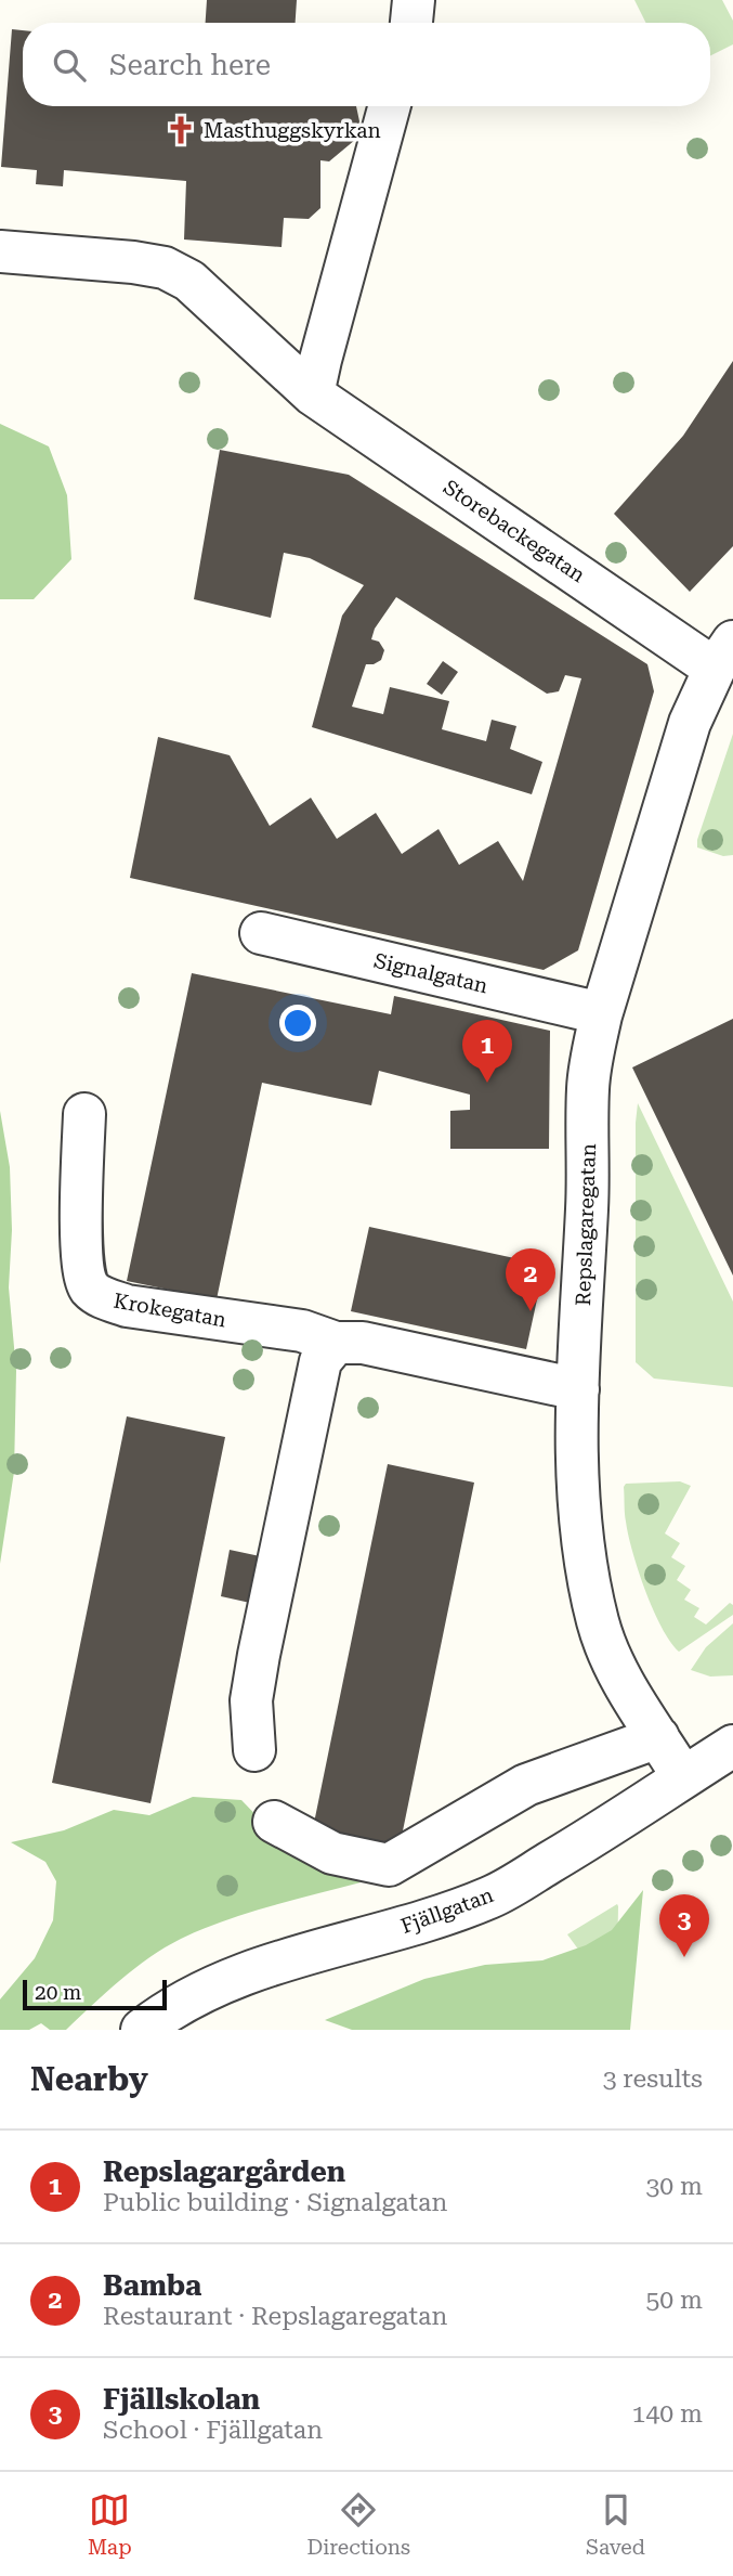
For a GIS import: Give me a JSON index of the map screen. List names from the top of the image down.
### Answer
{
  "streets": {
    "street": [
      "Storebackegatan",
      "Signalgatan",
      "Repslagaregatan",
      "Krokegatan",
      "Fjällgatan"
    ]
  },
  "crossings": [
    ["Storebackegatan", "Repslagaregatan"],
    ["Signalgatan", "Repslagaregatan"],
    ["Repslagaregatan", "Krokegatan"],
    ["Repslagaregatan", "Fjällgatan"]
  ],
  "places": {
    "church": ["Masthuggskyrkan"]
  },
  "scale_bar": "20 m",
  "page": {
    "search": "Search here",
    "pins": ["1", "2", "3"],
    "scale": "20 m",
    "heading": ["Nearby", "3 results"],
    "list": [
      {
        "mark": "1",
        "name": "Repslagargården",
        "note": "Public building · Signalgatan",
        "value": "30 m"
      },
      {
        "mark": "2",
        "name": "Bamba",
        "note": "Restaurant · Repslagaregatan",
        "value": "50 m"
      },
      {
        "mark": "3",
        "name": "Fjällskolan",
        "note": "School · Fjällgatan",
        "value": "140 m"
      }
    ],
    "nav": ["Map", "Directions", "Saved"]
  }
}
